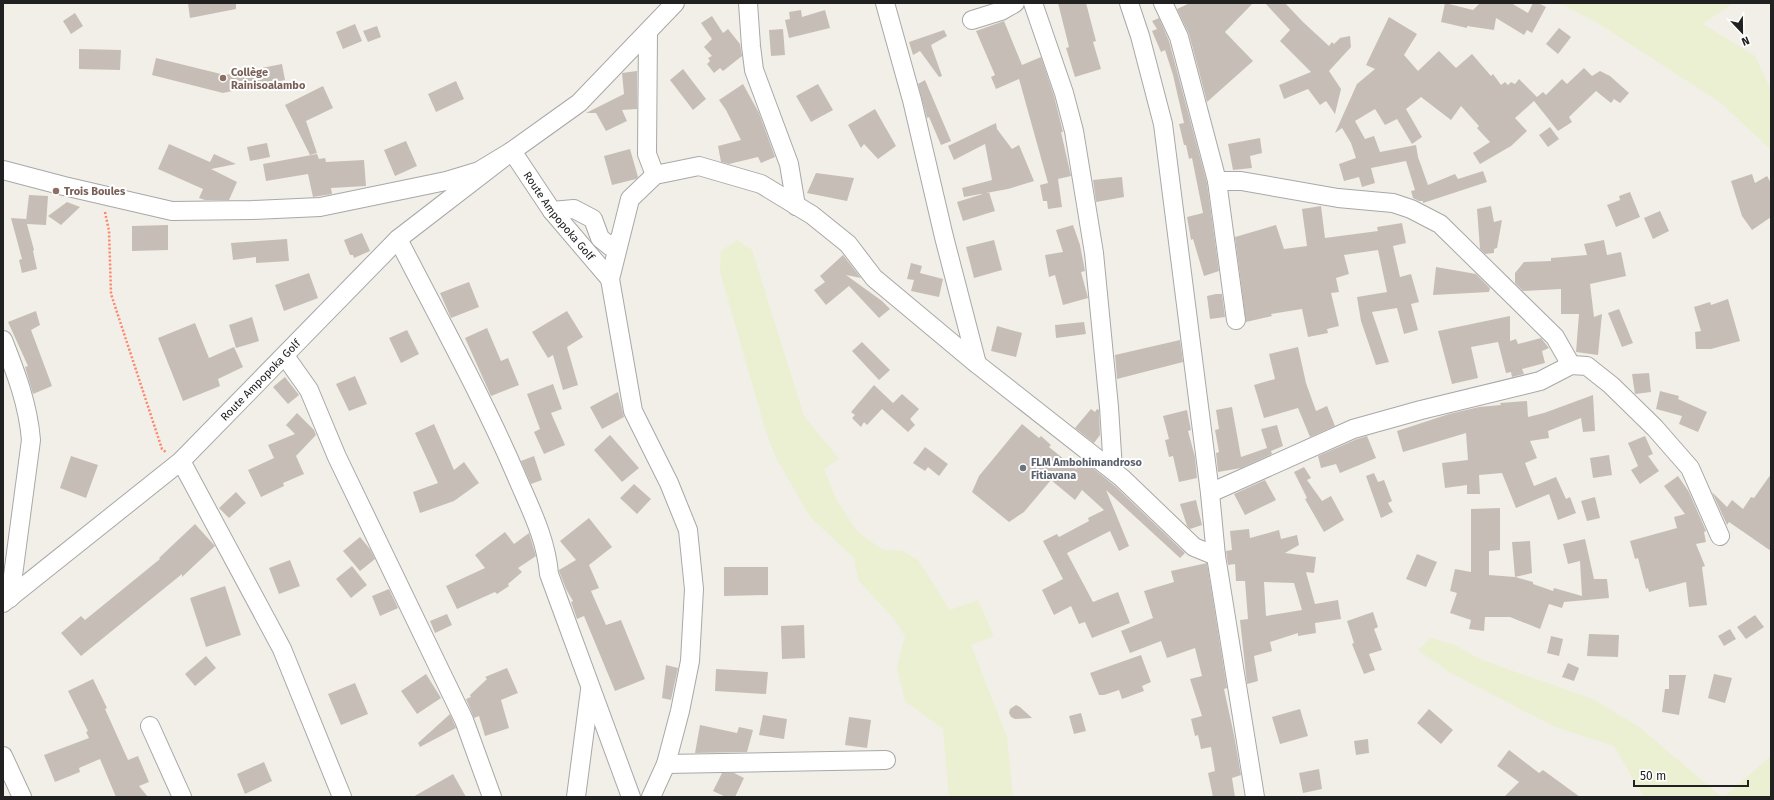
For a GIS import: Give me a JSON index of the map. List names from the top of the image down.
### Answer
{
  "streets": {
    "street": ["Route Ampopoka Golf"]
  },
  "places": ["Collège Rainisoalambo", "Trois Boules", "FLM Ambohimandroso Fitiavana"],
  "scale_bar": "50 m",
  "north": "bottom"
}
